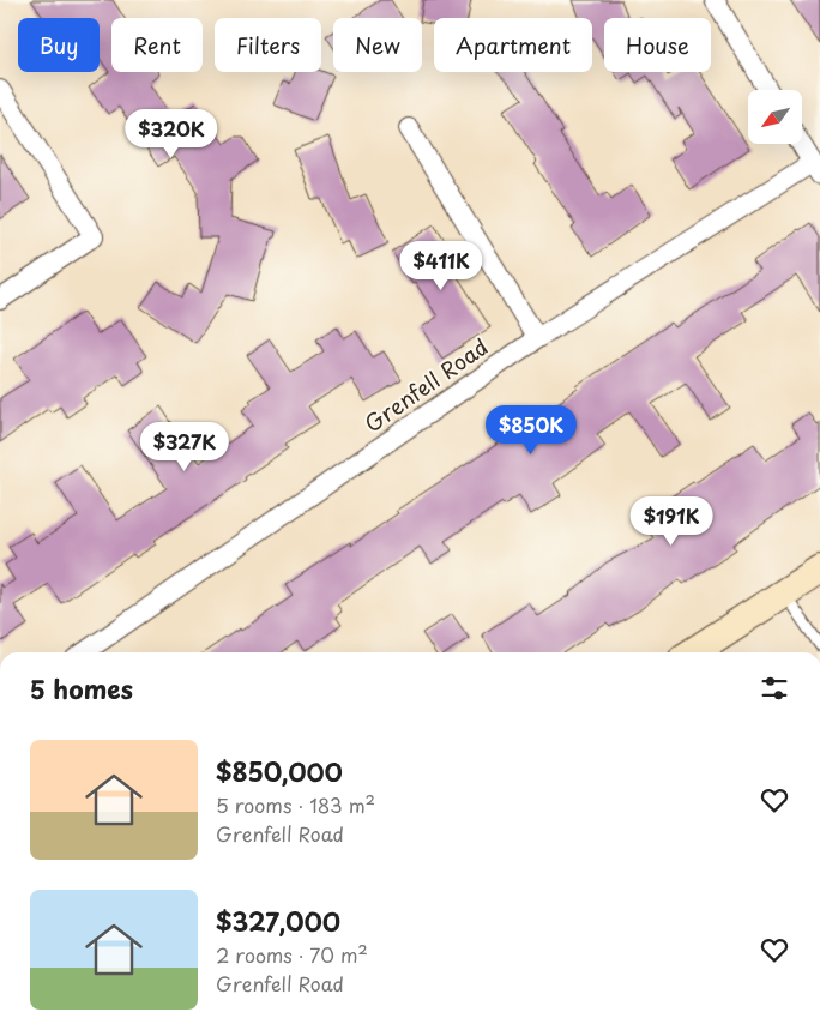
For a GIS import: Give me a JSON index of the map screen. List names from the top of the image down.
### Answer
{
  "streets": {
    "street": ["Grenfell Road"]
  },
  "north": "bottom left",
  "page": {
    "chip": [
      "Buy",
      "Rent",
      "Filters",
      "New",
      "Apartment",
      "House"
    ],
    "price": [
      "$320K",
      "$411K",
      "$850K",
      "$327K",
      "$191K"
    ],
    "heading": "5 homes",
    "list": [
      {
        "name": "$850,000",
        "note": "5 rooms · 183 m² · Grenfell Road"
      },
      {
        "name": "$327,000",
        "note": "2 rooms · 70 m² · Grenfell Road"
      }
    ]
  }
}
